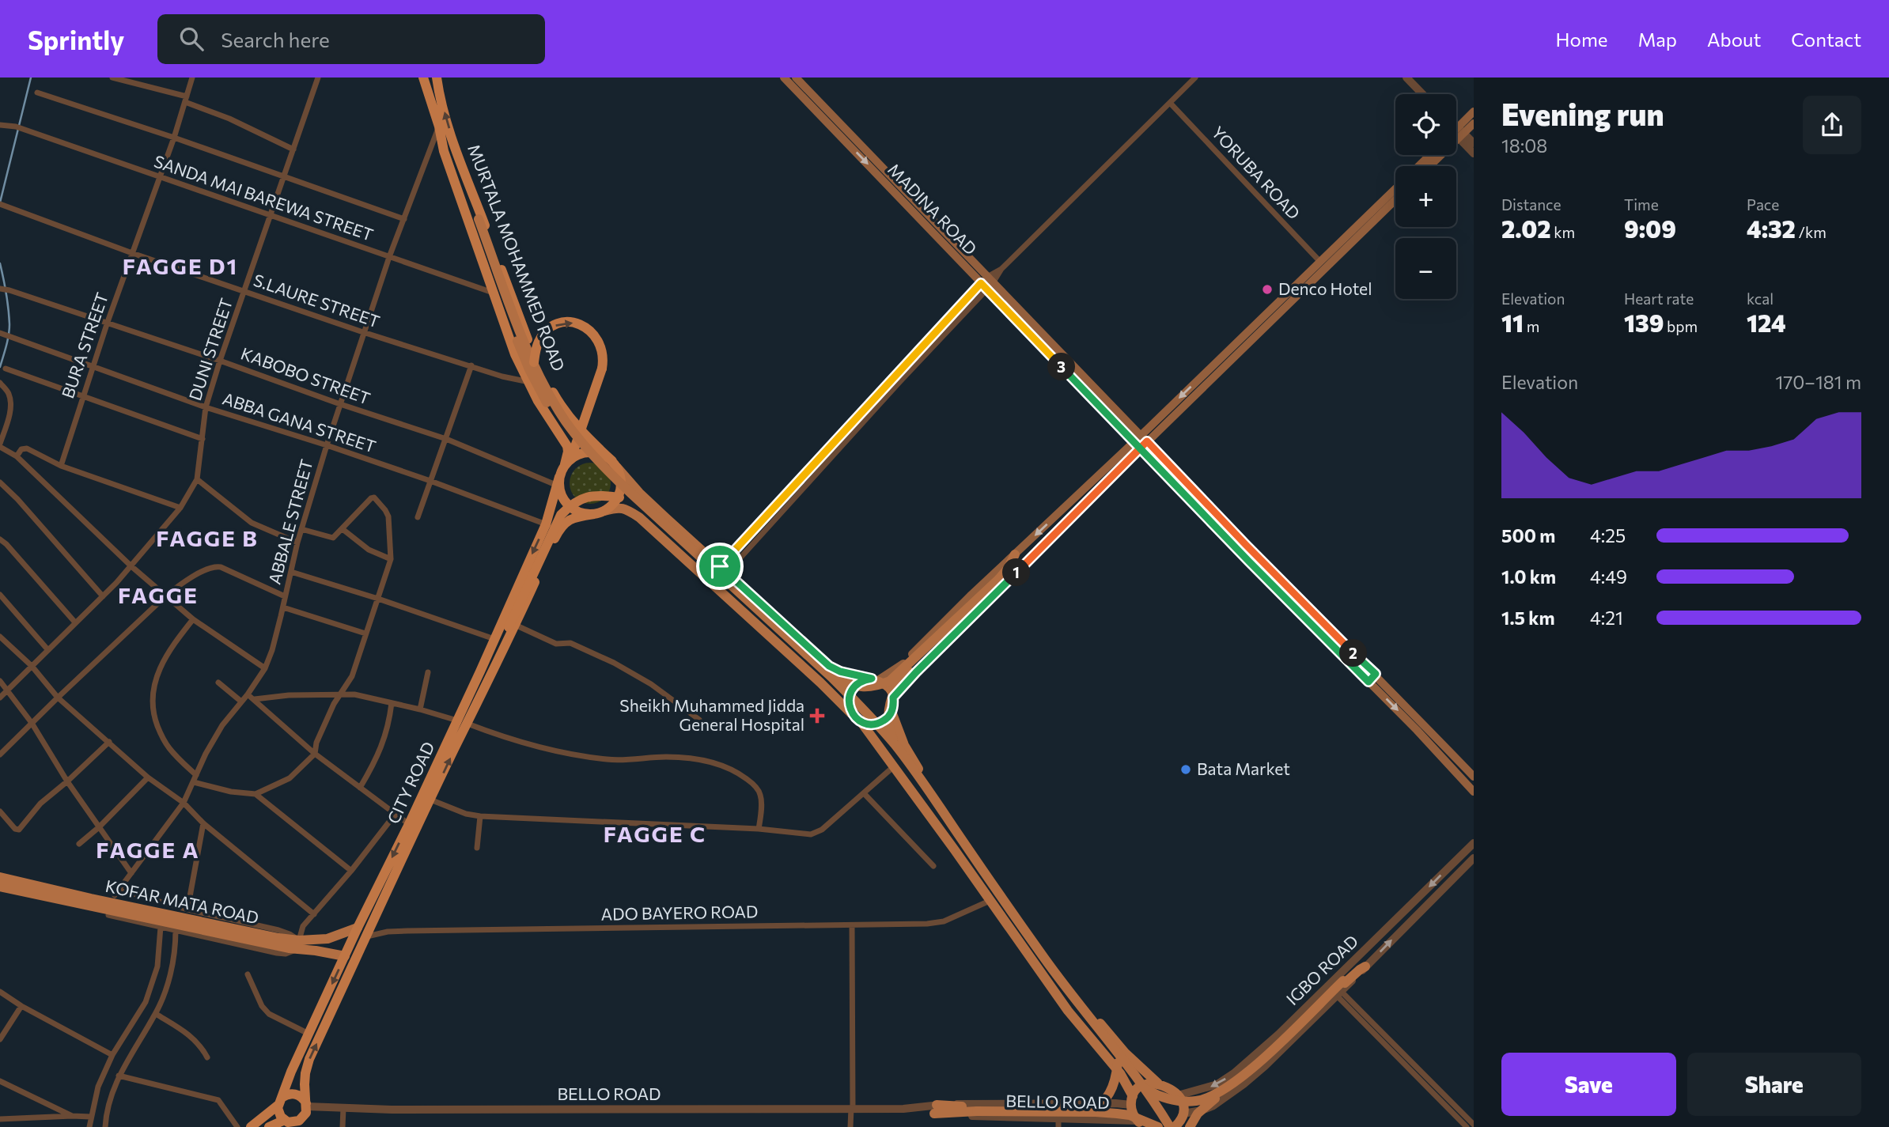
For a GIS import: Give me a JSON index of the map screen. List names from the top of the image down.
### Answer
{
  "streets": {
    "highway": ["MURTALA MOHAMMED ROAD", "CITY ROAD"],
    "main road": ["MADINA ROAD", "KOFAR MATA ROAD"],
    "street": [
      "YORUBA ROAD",
      "SANDA MAI BAREWA STREET",
      "S.LAURE STREET",
      "BURA STREET",
      "DUNI STREET",
      "KABOBO STREET",
      "ABBA GANA STREET",
      "ABBALE STREET",
      "ADO BAYERO ROAD",
      "IGBO ROAD",
      "BELLO ROAD"
    ]
  },
  "crossings": [
    ["SANDA MAI BAREWA STREET", "MURTALA MOHAMMED ROAD"],
    ["SANDA MAI BAREWA STREET", "BURA STREET"],
    ["SANDA MAI BAREWA STREET", "DUNI STREET"],
    ["SANDA MAI BAREWA STREET", "ABBALE STREET"],
    ["MURTALA MOHAMMED ROAD", "S.LAURE STREET"],
    ["MURTALA MOHAMMED ROAD", "KABOBO STREET"],
    ["MURTALA MOHAMMED ROAD", "ABBALE STREET"],
    ["MURTALA MOHAMMED ROAD", "CITY ROAD"],
    ["S.LAURE STREET", "BURA STREET"],
    ["S.LAURE STREET", "DUNI STREET"],
    ["S.LAURE STREET", "ABBALE STREET"],
    ["BURA STREET", "KABOBO STREET"],
    ["BURA STREET", "ABBA GANA STREET"],
    ["DUNI STREET", "KABOBO STREET"],
    ["DUNI STREET", "ABBA GANA STREET"],
    ["KABOBO STREET", "ABBALE STREET"],
    ["KABOBO STREET", "CITY ROAD"],
    ["ABBA GANA STREET", "ABBALE STREET"],
    ["ABBA GANA STREET", "CITY ROAD"],
    ["CITY ROAD", "KOFAR MATA ROAD"],
    ["CITY ROAD", "ADO BAYERO ROAD"],
    ["CITY ROAD", "BELLO ROAD"]
  ],
  "districts": [
    "FAGGE D1",
    "FAGGE B",
    "FAGGE",
    "FAGGE C",
    "FAGGE A"
  ],
  "places": {
    "other": ["Denco Hotel", "Bata Market"],
    "health": ["Sheikh Muhammed Jidda General Hospital"]
  },
  "page": {
    "header": "Sprintly",
    "search": "Search here",
    "nav": [
      "Home",
      "Map",
      "About",
      "Contact"
    ],
    "heading": ["Evening run", "18:08"],
    "map_buttons": ["+", "−"],
    "stats": [
      ["Distance", "2.02 km"],
      ["Time", "9:09"],
      ["Pace", "4:32 /km"],
      ["Elevation", "11 m"],
      ["Heart rate", "139 bpm"],
      ["kcal", "124"]
    ],
    "pins": ["3", "1", "2"],
    "chart": ["Elevation", "170–181 m"],
    "list": [
      {
        "name": "500 m",
        "note": "4:25"
      },
      {
        "name": "1.0 km",
        "note": "4:49"
      },
      {
        "name": "1.5 km",
        "note": "4:21"
      }
    ],
    "buttons": ["Save", "Share"]
  }
}
